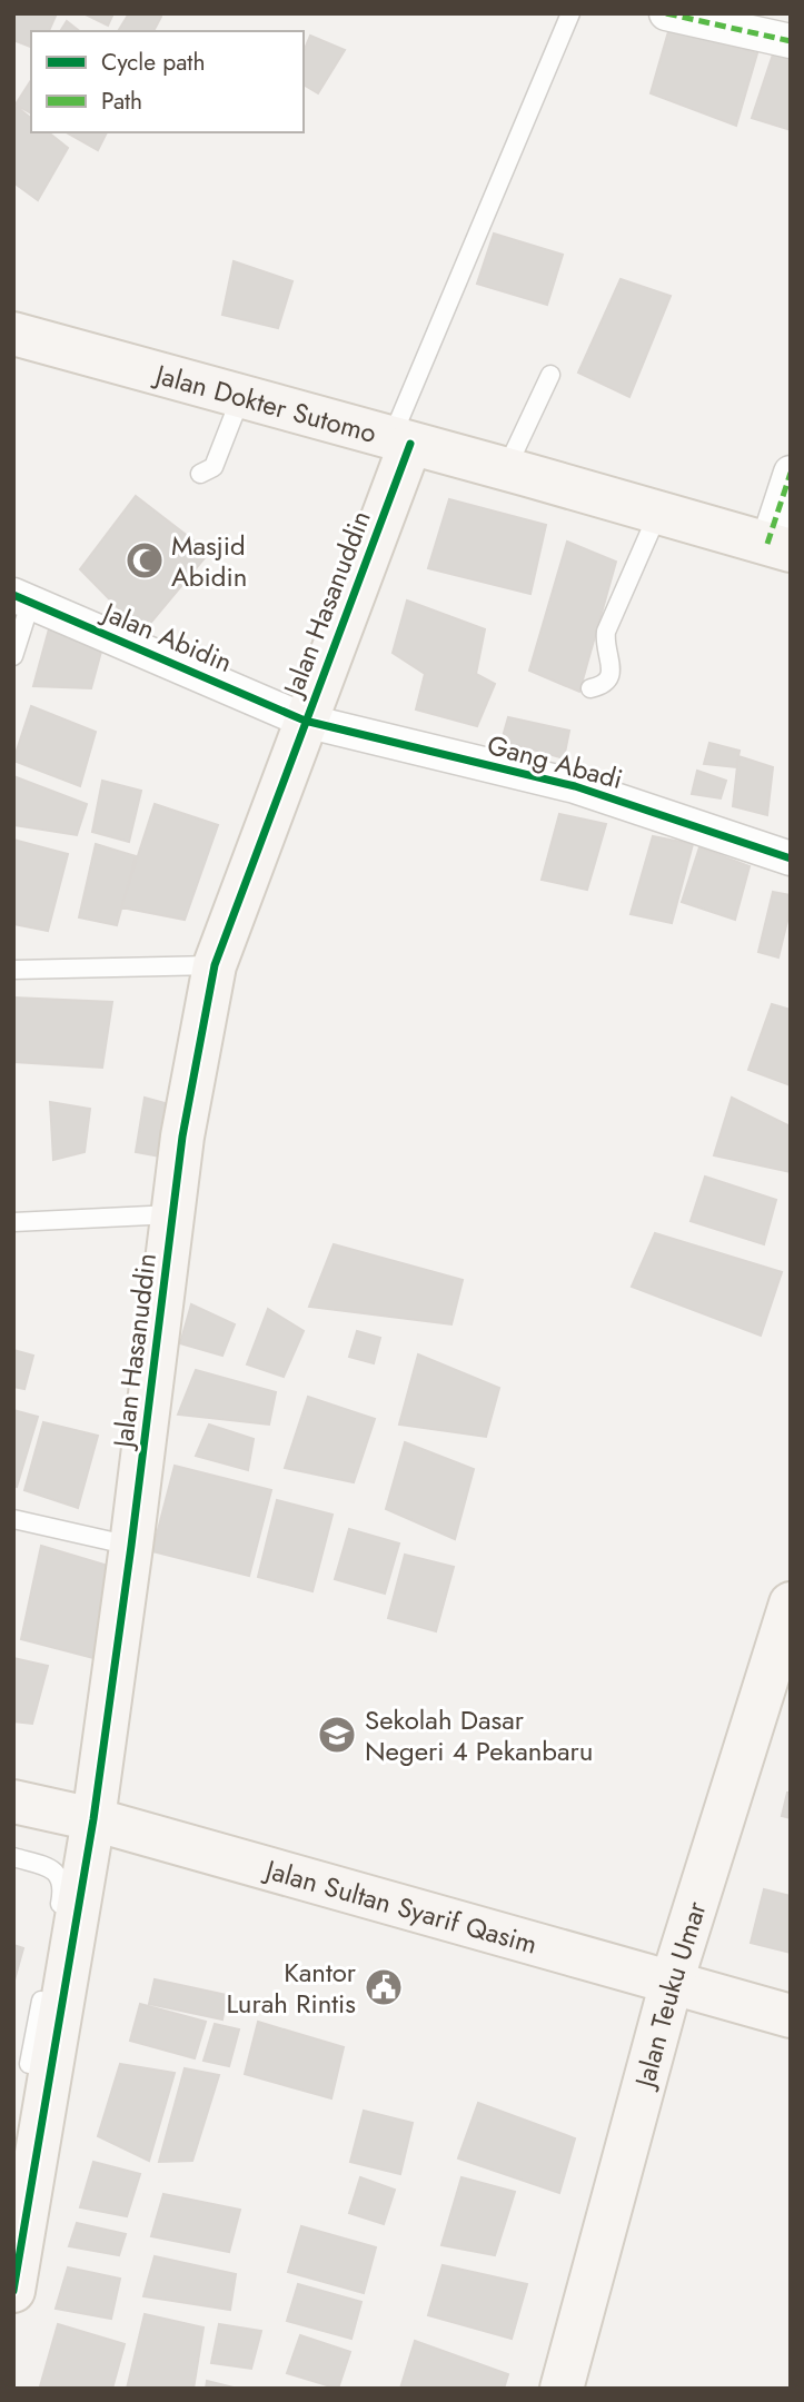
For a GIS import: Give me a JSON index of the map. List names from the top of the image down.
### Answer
{
  "streets": {
    "street": [
      "Jalan Dokter Sutomo",
      "Jalan Hasanuddin",
      "Jalan Abidin",
      "Gang Abadi",
      "Jalan Sultan Syarif Qasim",
      "Jalan Teuku Umar"
    ]
  },
  "crossings": [
    ["Jalan Dokter Sutomo", "Jalan Hasanuddin"],
    ["Jalan Hasanuddin", "Jalan Abidin"],
    ["Jalan Hasanuddin", "Gang Abadi"],
    ["Jalan Hasanuddin", "Jalan Sultan Syarif Qasim"],
    ["Jalan Abidin", "Gang Abadi"],
    ["Jalan Sultan Syarif Qasim", "Jalan Teuku Umar"]
  ],
  "places": {
    "mosque": ["Masjid Abidin"],
    "school or university": ["Sekolah Dasar Negeri 4 Pekanbaru"],
    "public building": ["Kantor Lurah Rintis"]
  },
  "legend": ["Cycle path", "Path"]
}
